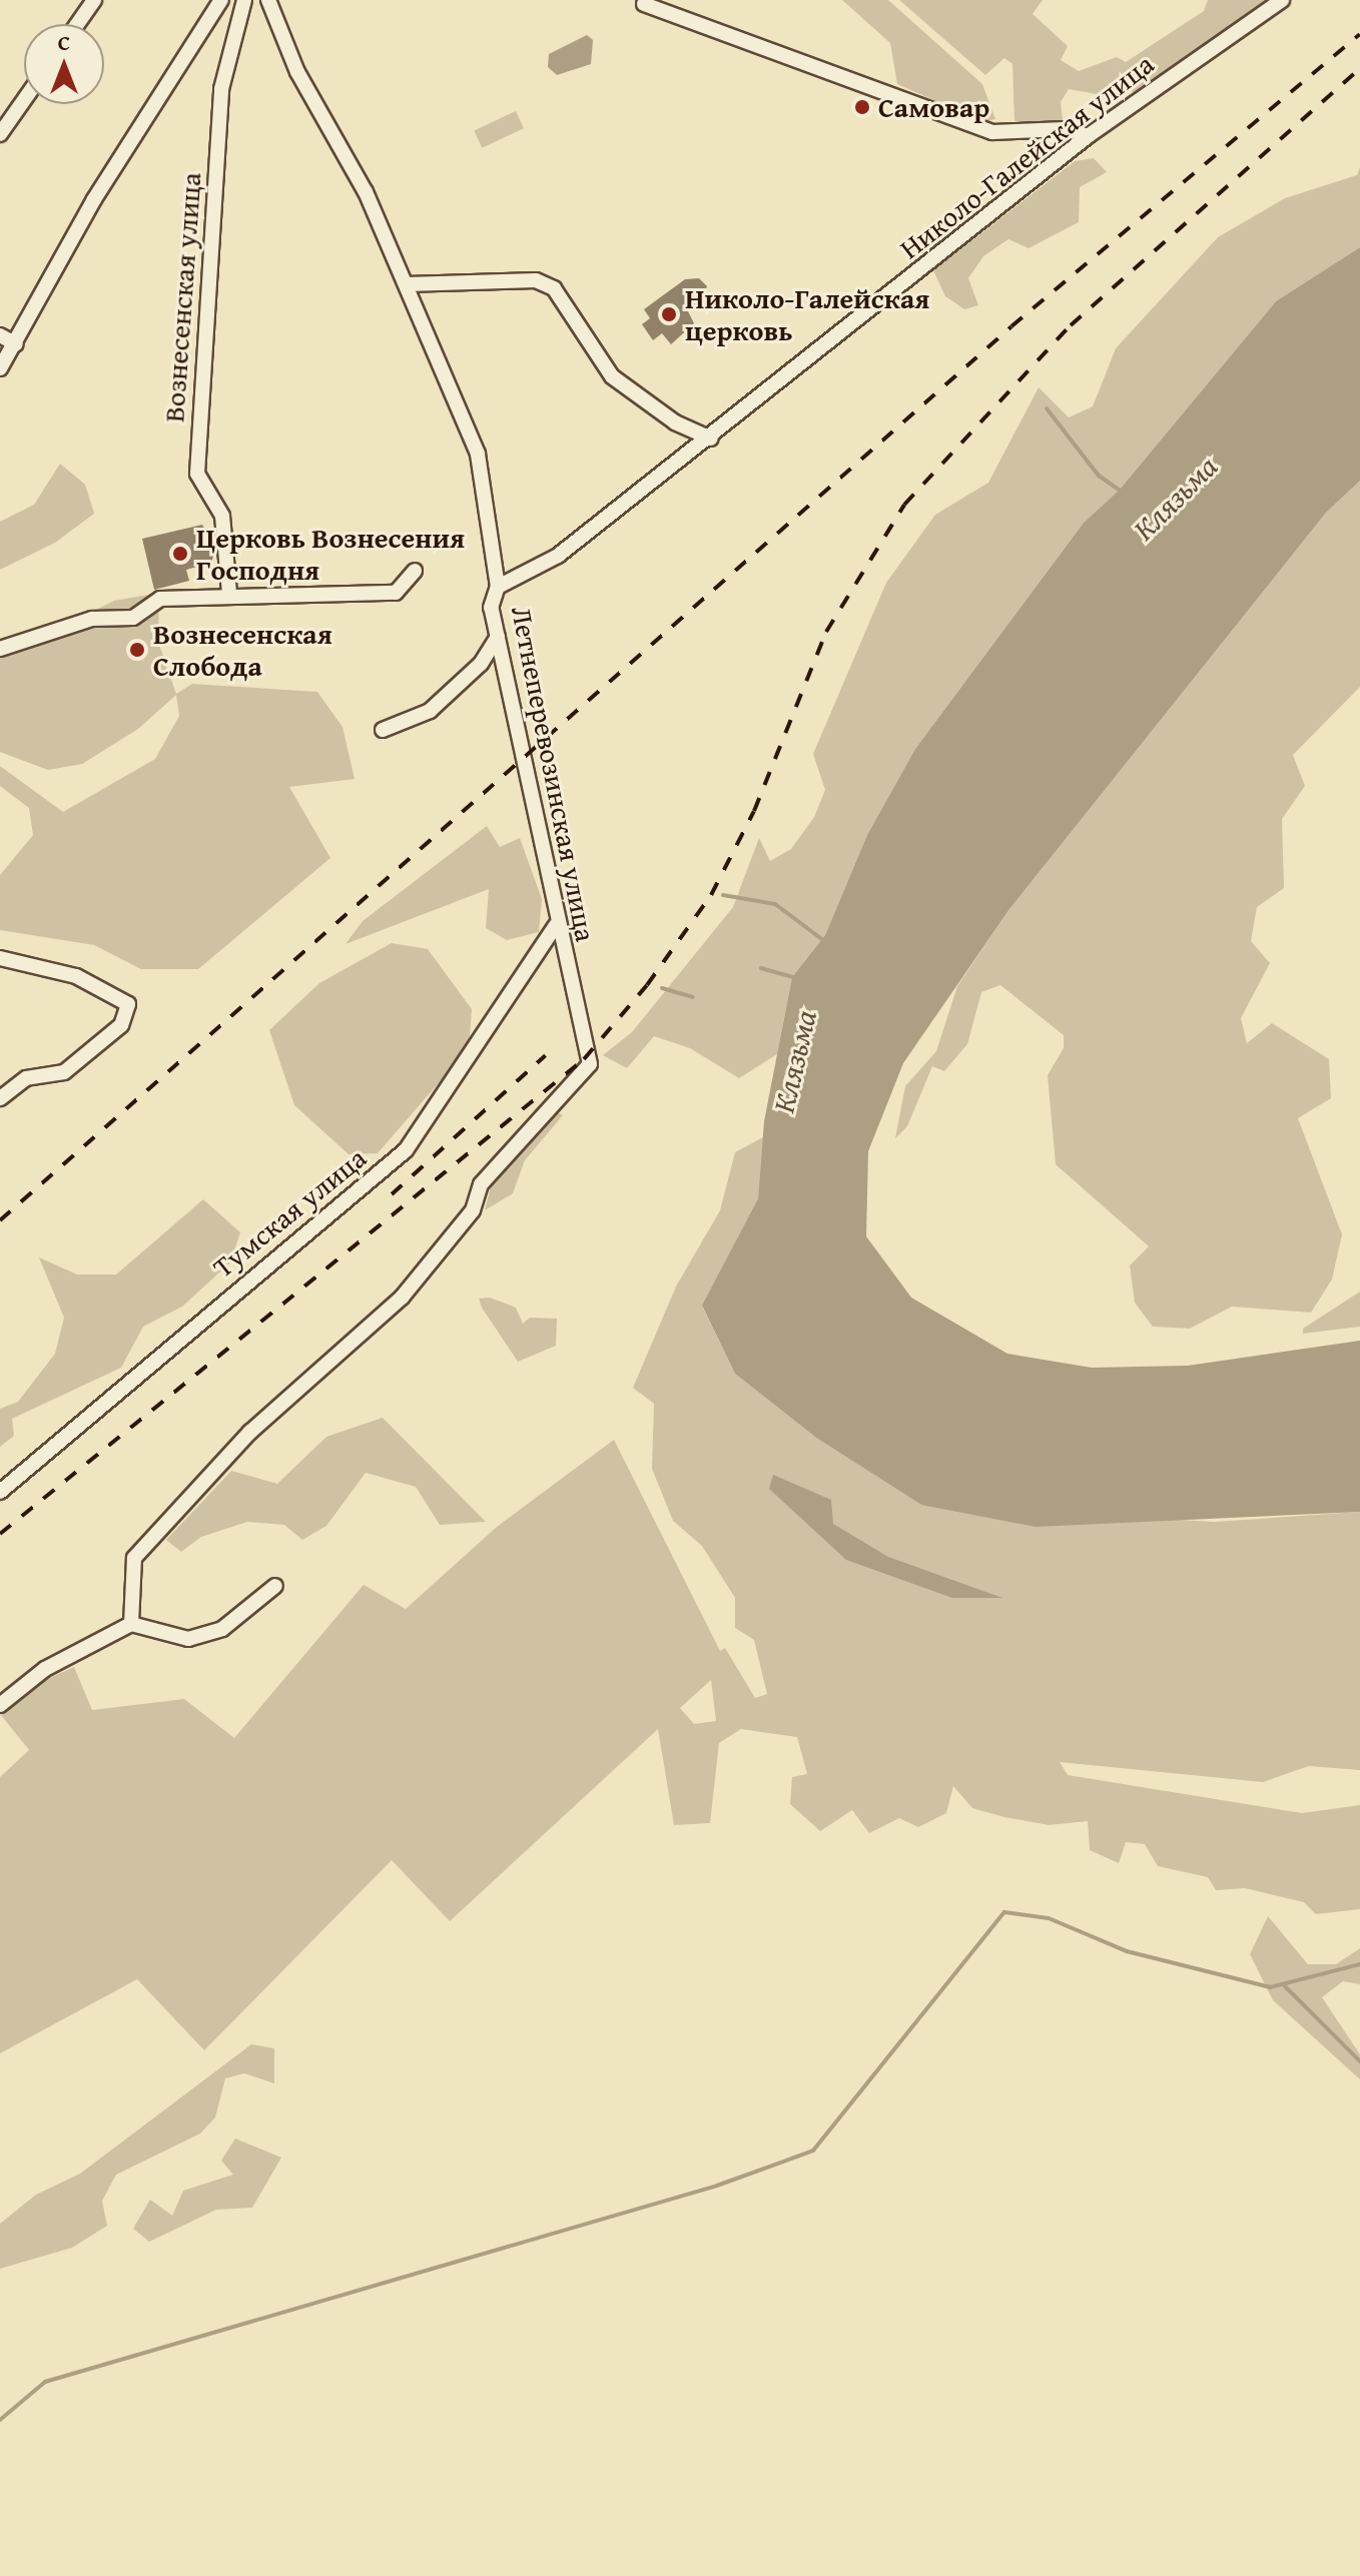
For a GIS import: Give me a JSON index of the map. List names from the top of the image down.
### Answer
{
  "streets": {
    "street": [
      "Николо-Галейская улица",
      "Вознесенская улица",
      "Летнеперевозинская улица",
      "Тумская улица"
    ]
  },
  "crossings": [
    ["Николо-Галейская улица", "Летнеперевозинская улица"],
    ["Летнеперевозинская улица", "Тумская улица"]
  ],
  "water": ["Клязьма"],
  "places": [
    "Самовар",
    "Николо-Галейская церковь",
    "Церковь Вознесения Господня",
    "Вознесенская Слобода"
  ],
  "north": "top"
}
